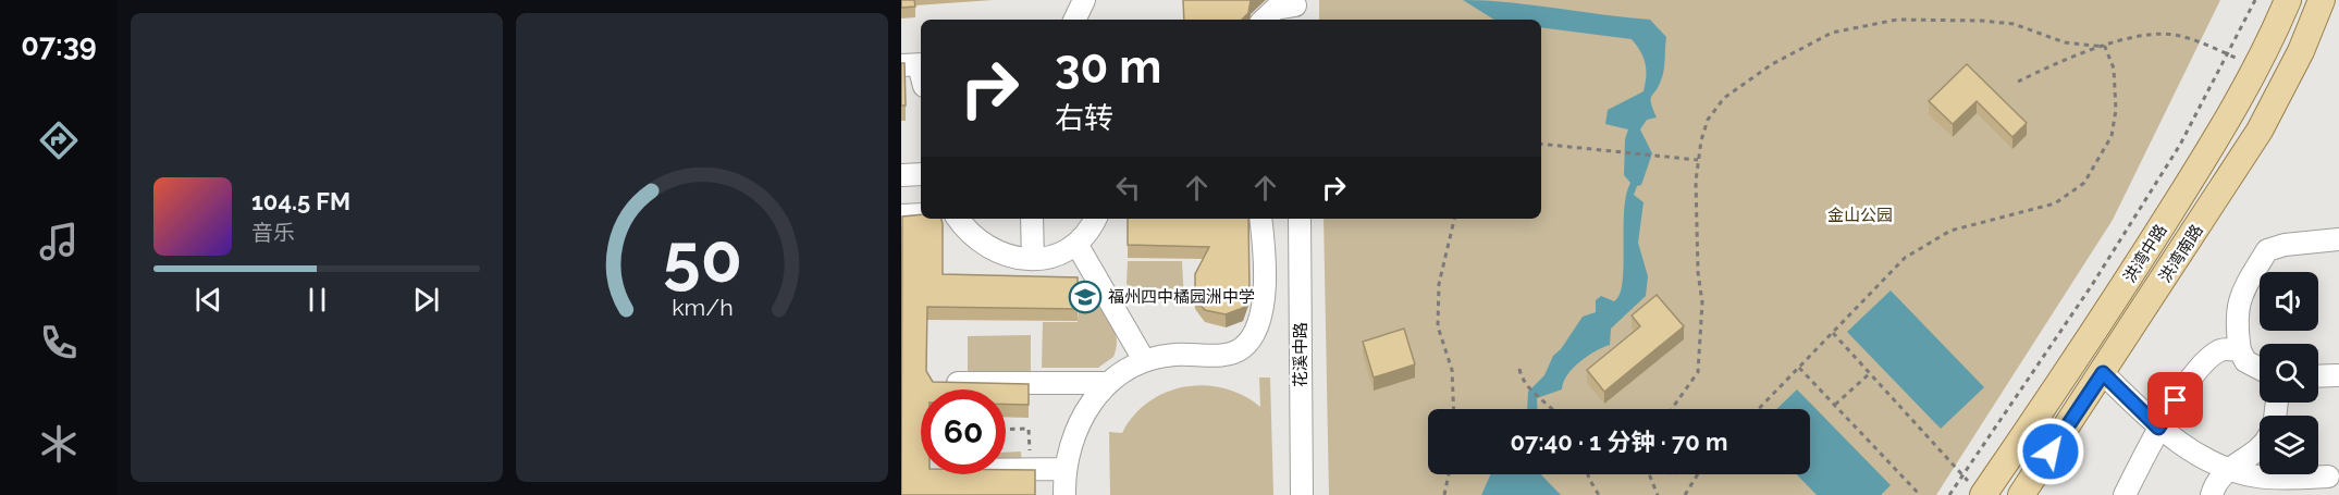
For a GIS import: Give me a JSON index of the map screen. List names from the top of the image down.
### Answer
{
  "streets": {
    "main road": ["洪湾中路", "洪湾南路"],
    "street": ["花溪中路"]
  },
  "parks": ["金山公园"],
  "places": {
    "school or university": ["福州四中橘园洲中学"]
  },
  "page": {
    "tabs": "07:39",
    "turn": ["30 m", "右转"],
    "song": ["104.5 FM", "音乐"],
    "limit": "60",
    "trip": "07:40 · 1 分钟 · 70 m",
    "gauge": ["50", "km/h"]
  }
}
